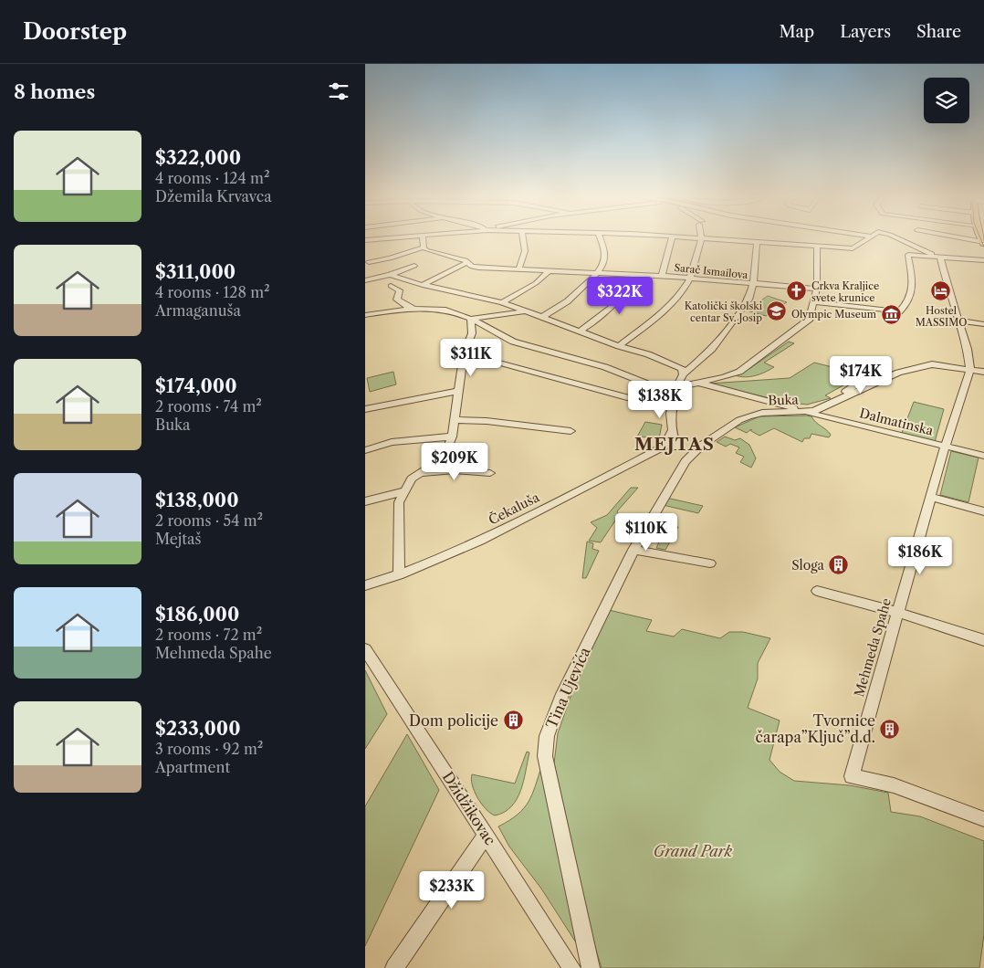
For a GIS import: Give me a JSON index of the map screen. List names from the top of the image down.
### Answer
{
  "streets": {
    "street": [
      "Sarač Ismailova",
      "Buka",
      "Dalmatinska",
      "Čekaluša",
      "Mehmeda Spahe",
      "Tina Ujevića",
      "Džidžikovac"
    ]
  },
  "crossings": [
    ["Buka", "Dalmatinska"],
    ["Buka", "Mehmeda Spahe"],
    ["Buka", "Tina Ujevića"],
    ["Dalmatinska", "Mehmeda Spahe"]
  ],
  "districts": ["MEJTAS"],
  "parks": ["Grand Park"],
  "places": {
    "church": ["Crkva Kraljice svete krunice"],
    "hotel": ["Hostel MASSIMO"],
    "school or university": ["Katolički školski centar Sv. Josip"],
    "museum": ["Olympic Museum"],
    "building": ["Sloga", "Dom policije", "Tvornice čarapa”Ključ”d.d."]
  },
  "page": {
    "header": "Doorstep",
    "nav": ["Map", "Layers", "Share"],
    "heading": "8 homes",
    "list": [
      {
        "name": "$322,000",
        "note": "4 rooms · 124 m² · Džemila Krvavca"
      },
      {
        "name": "$311,000",
        "note": "4 rooms · 128 m² · Armaganuša"
      },
      {
        "name": "$174,000",
        "note": "2 rooms · 74 m² · Buka"
      },
      {
        "name": "$138,000",
        "note": "2 rooms · 54 m² · Mejtaš"
      },
      {
        "name": "$186,000",
        "note": "2 rooms · 72 m² · Mehmeda Spahe"
      },
      {
        "name": "$233,000",
        "note": "3 rooms · 92 m² · Apartment"
      }
    ],
    "price": [
      "$322K",
      "$311K",
      "$174K",
      "$138K",
      "$209K",
      "$110K",
      "$186K",
      "$233K"
    ]
  }
}
